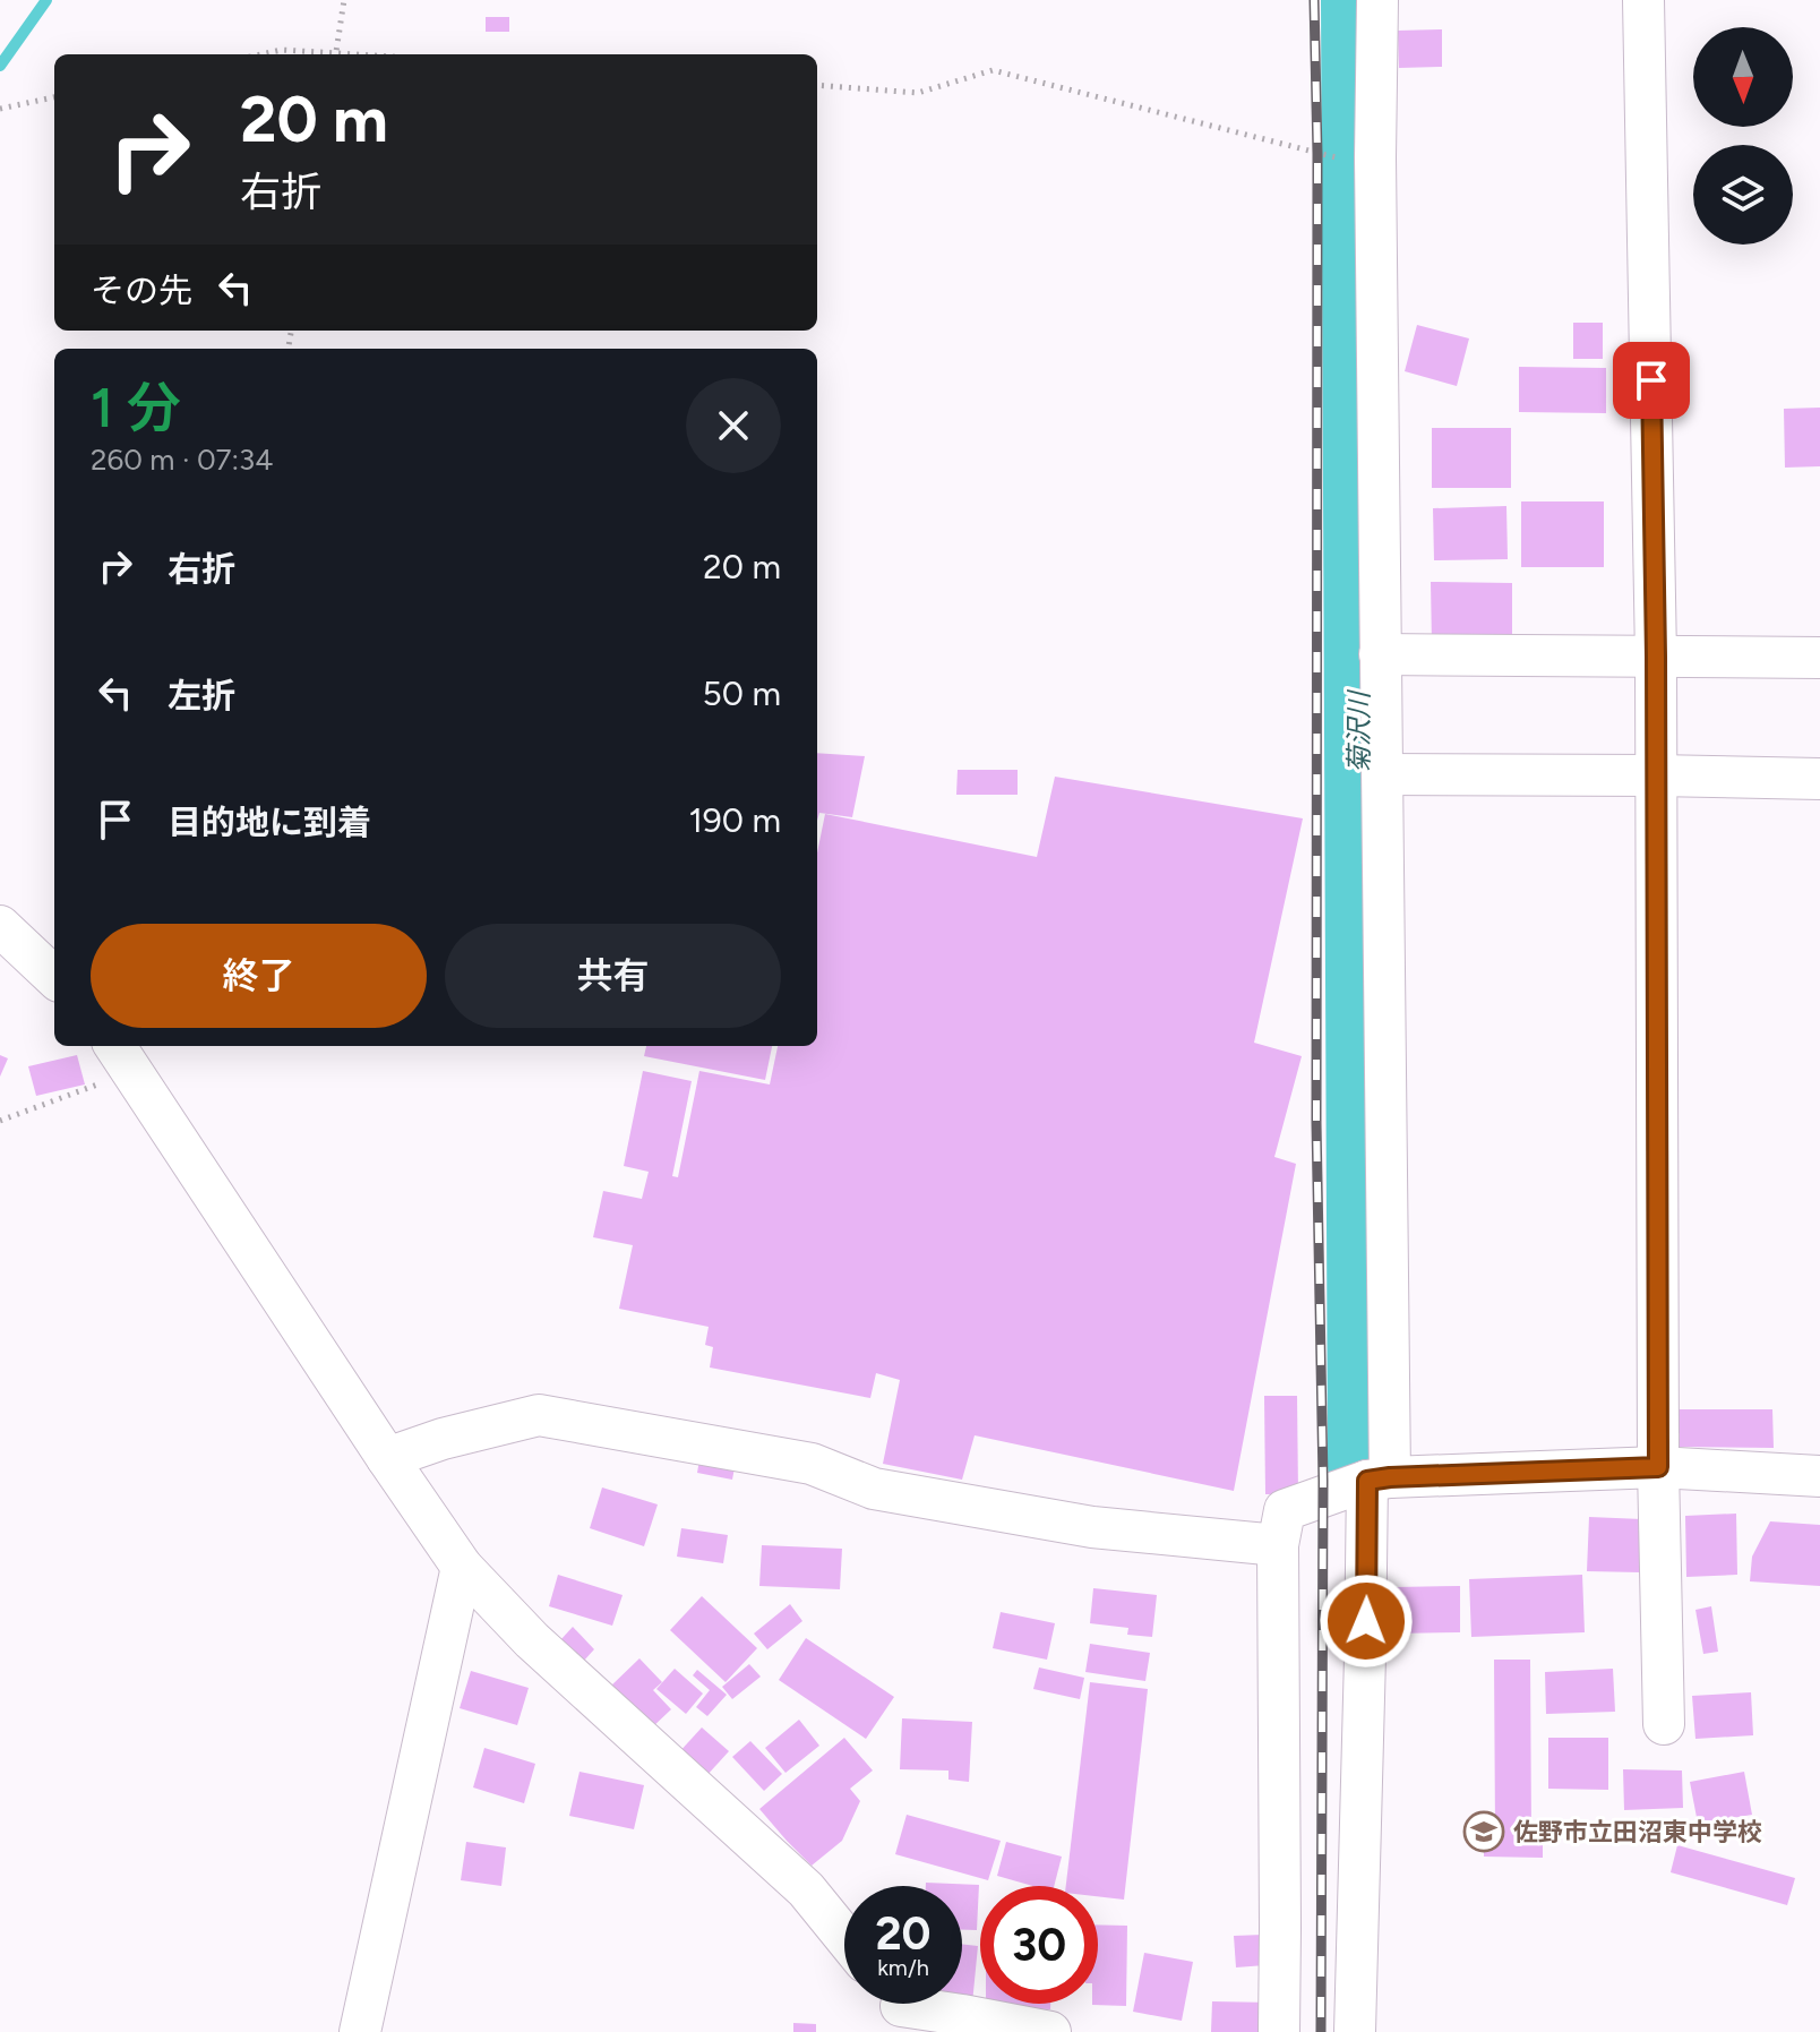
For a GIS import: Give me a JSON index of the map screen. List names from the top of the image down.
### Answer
{
  "water": ["菊沢川"],
  "places": {
    "school or university": ["佐野市立田沼東中学校"]
  },
  "north": "bottom",
  "page": {
    "turn": ["20 m", "右折"],
    "then": "その先",
    "heading": ["1 分", "260 m · 07:34"],
    "list": [
      {
        "name": "右折",
        "value": "20 m"
      },
      {
        "name": "左折",
        "value": "50 m"
      },
      {
        "name": "目的地に到着",
        "value": "190 m"
      }
    ],
    "buttons": ["終了", "共有"],
    "speed": "20 km/h",
    "limit": "30"
  }
}
